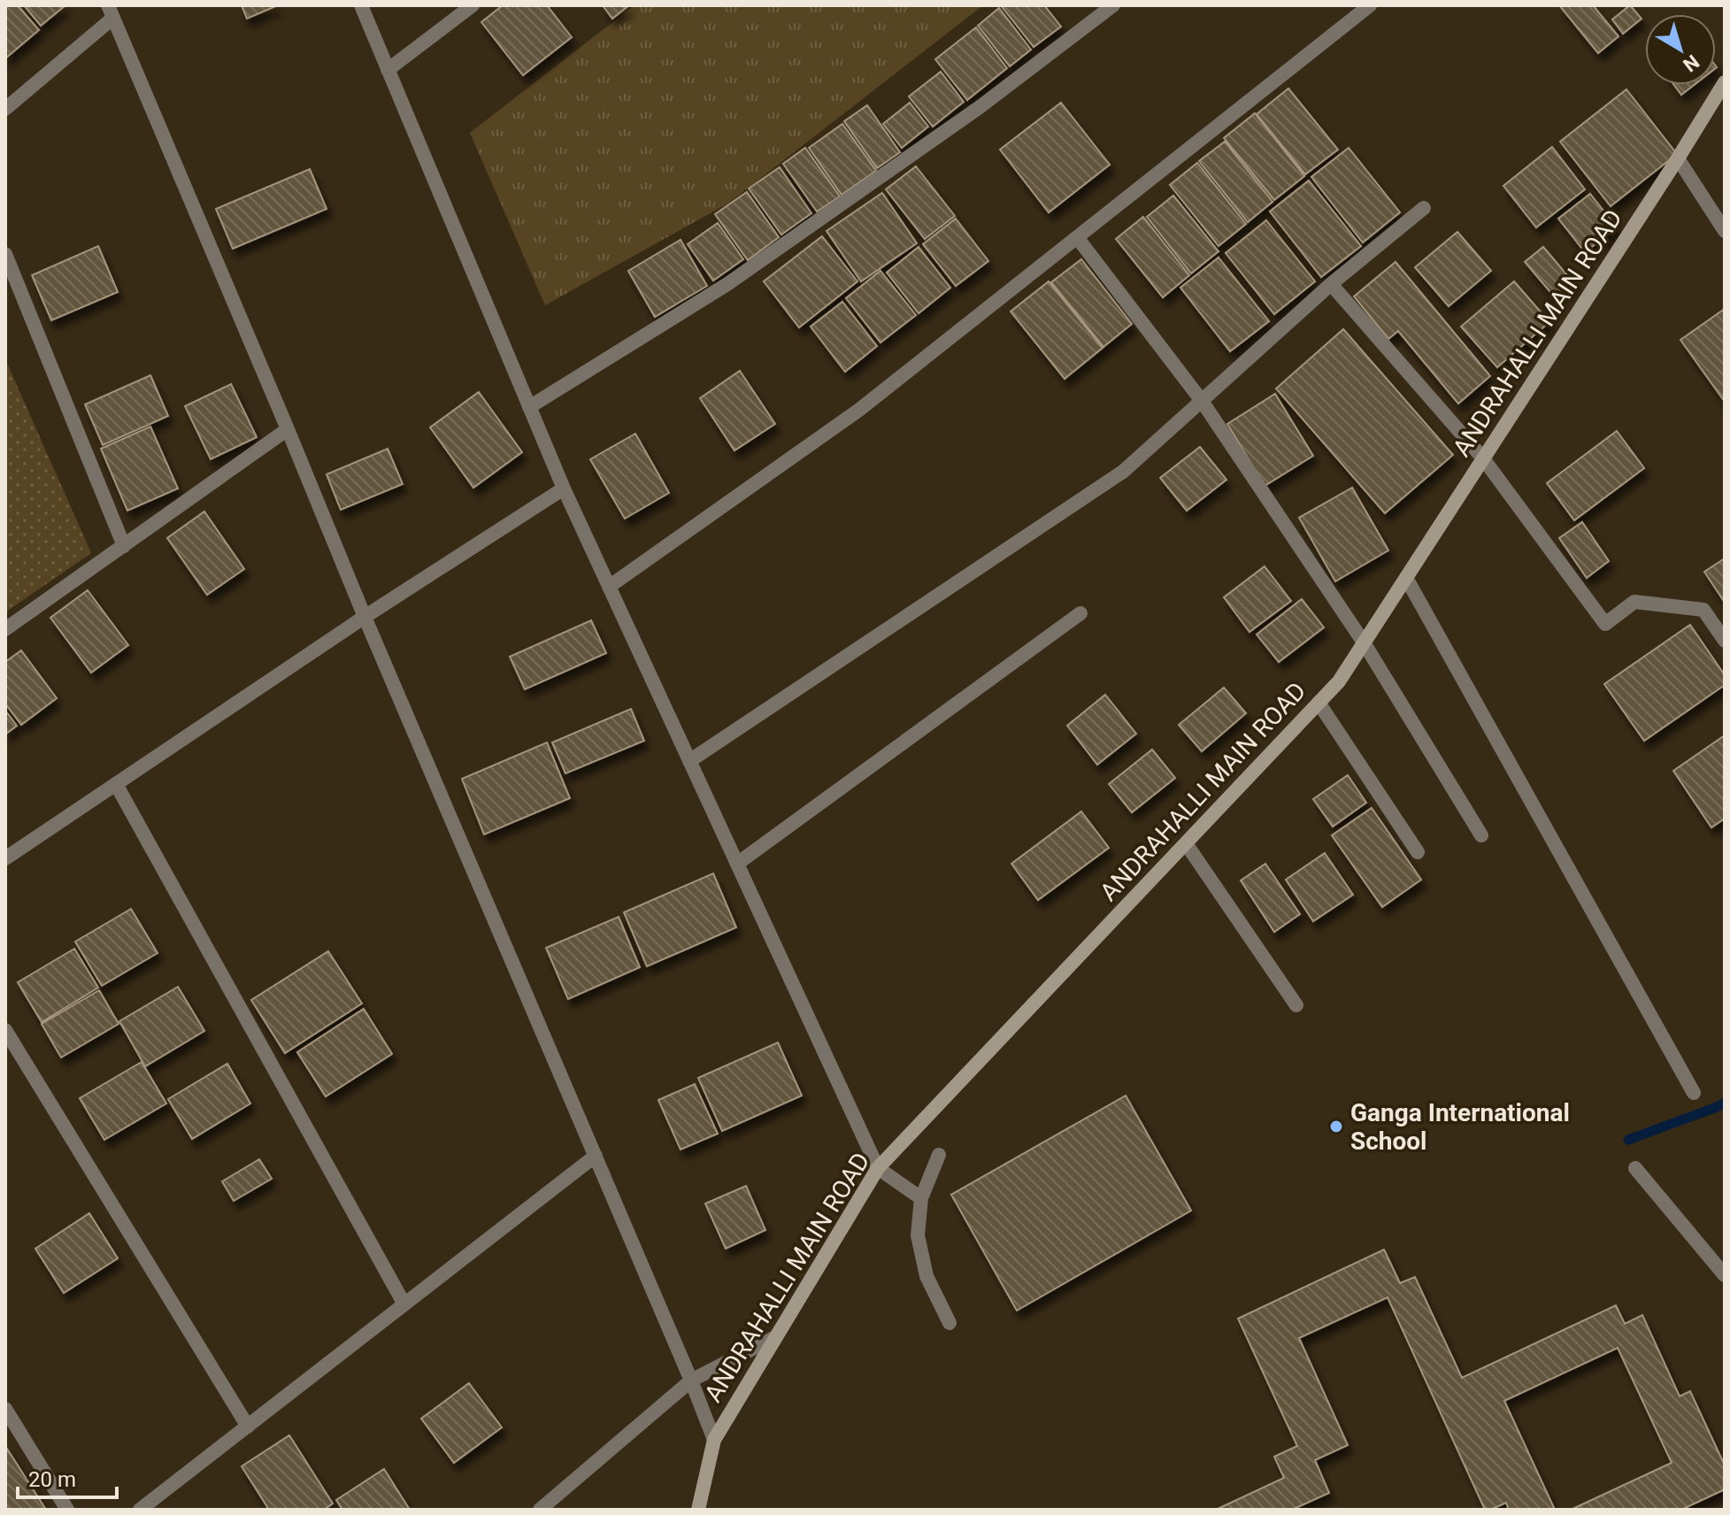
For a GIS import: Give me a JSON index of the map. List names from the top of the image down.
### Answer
{
  "streets": {
    "main road": ["ANDRAHALLI MAIN ROAD"]
  },
  "places": ["Ganga International School"],
  "scale_bar": "20 m",
  "north": "bottom right"
}
